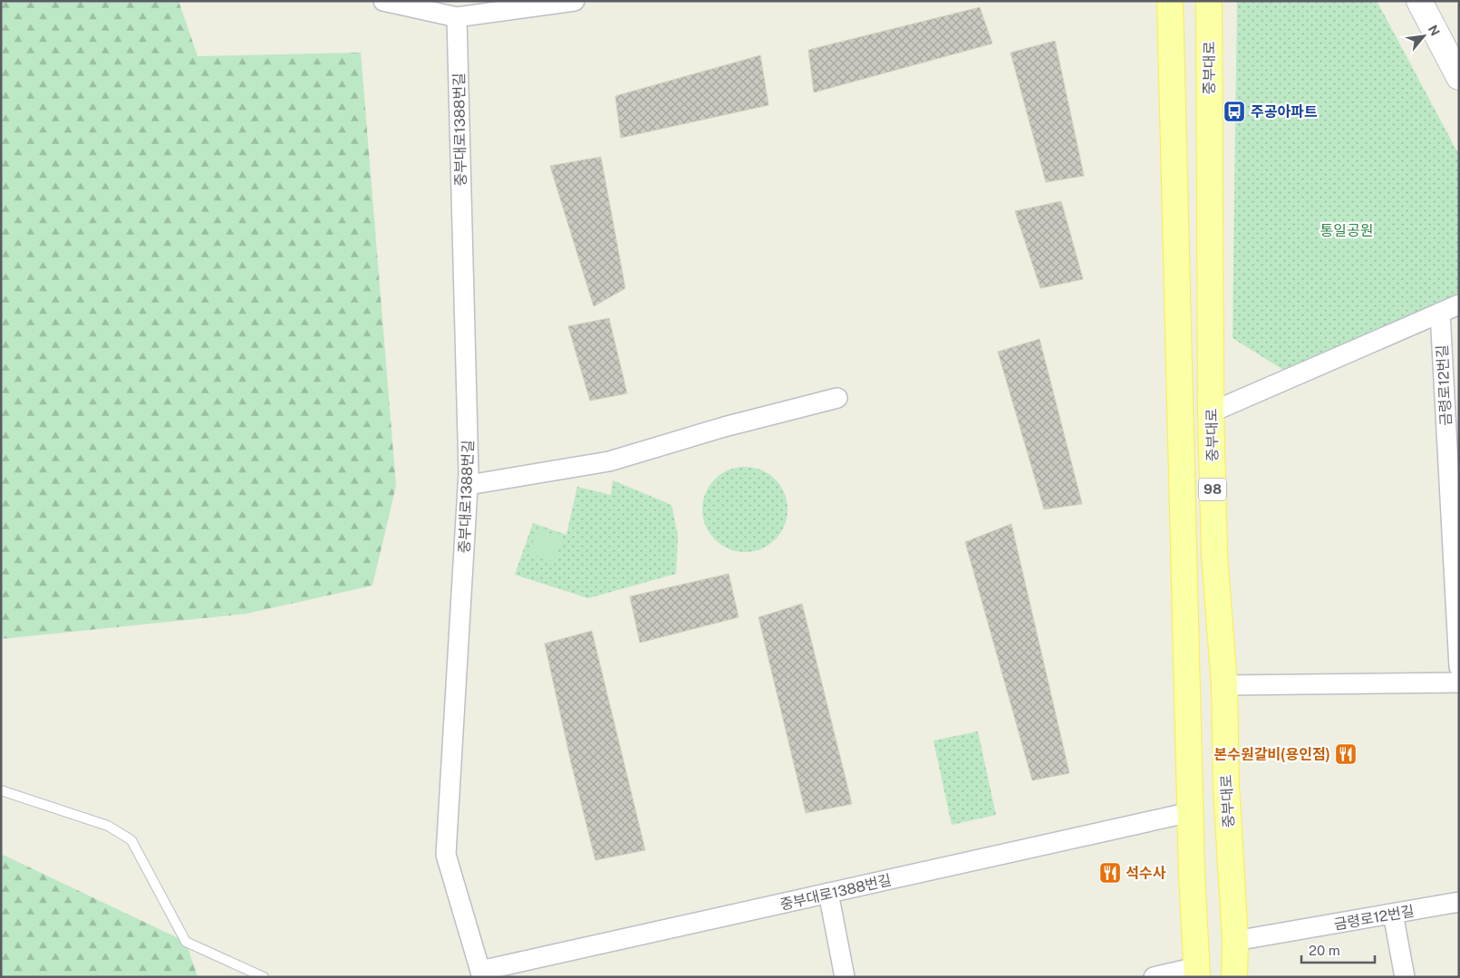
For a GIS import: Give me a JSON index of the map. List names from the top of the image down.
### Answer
{
  "streets": {
    "main road": ["중부대로", "98"],
    "street": ["중부대로1388번길", "금령로12번길"]
  },
  "crossings": [
    ["중부대로", "금령로12번길"],
    ["중부대로1388번길", "98"]
  ],
  "parks": ["통일공원"],
  "places": {
    "bus stop": ["주공아파트"],
    "restaurant": ["본수원갈비(용인점)", "석수사"]
  },
  "scale_bar": "20 m",
  "north": "top right"
}
